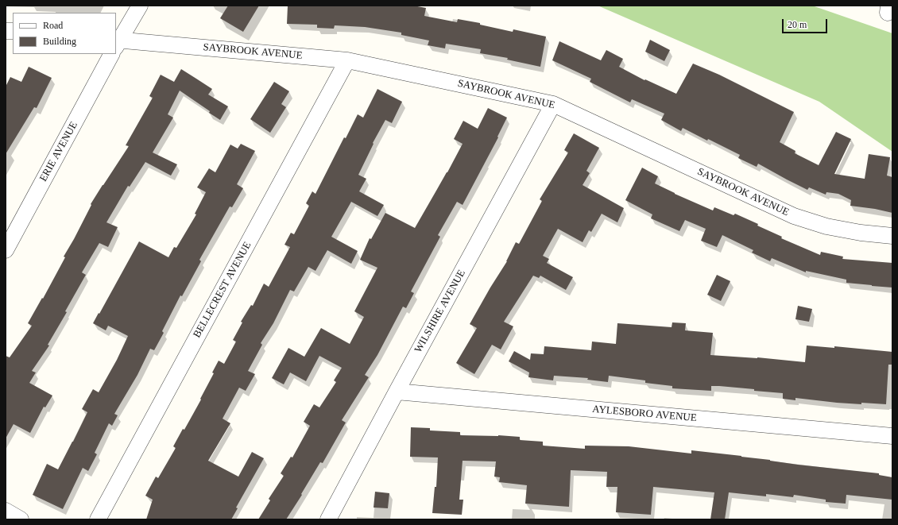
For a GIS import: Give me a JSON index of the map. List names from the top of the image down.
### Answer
{
  "streets": {
    "street": [
      "SAYBROOK AVENUE",
      "ERIE AVENUE",
      "BELLECREST AVENUE",
      "WILSHIRE AVENUE",
      "AYLESBORO AVENUE"
    ]
  },
  "crossings": [
    ["SAYBROOK AVENUE", "ERIE AVENUE"],
    ["SAYBROOK AVENUE", "BELLECREST AVENUE"],
    ["SAYBROOK AVENUE", "WILSHIRE AVENUE"],
    ["WILSHIRE AVENUE", "AYLESBORO AVENUE"]
  ],
  "legend": ["Road", "Building"],
  "scale_bar": "20 m"
}
